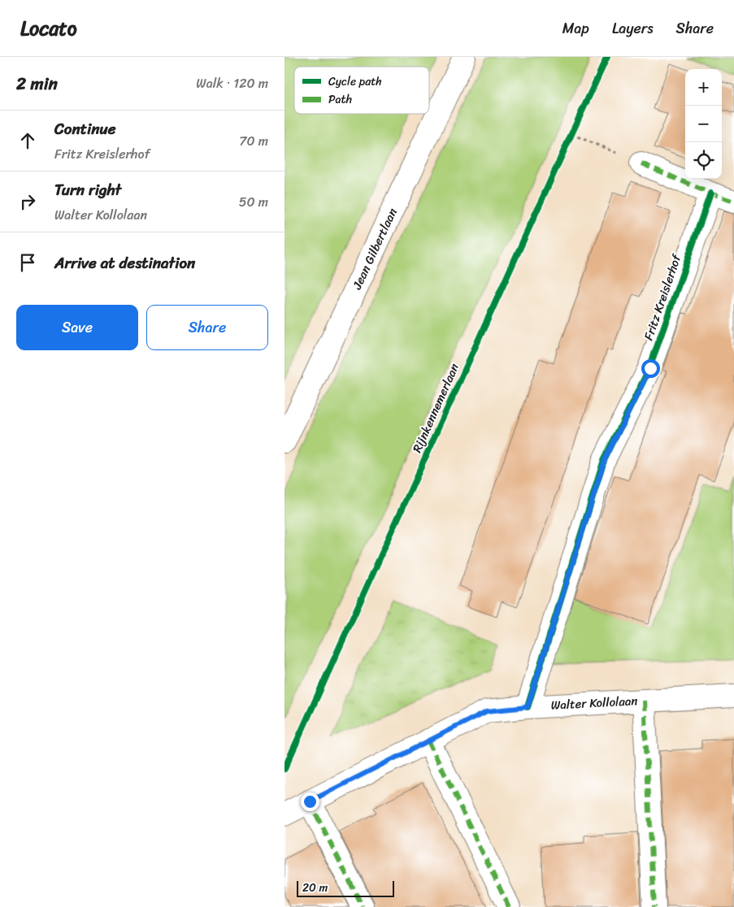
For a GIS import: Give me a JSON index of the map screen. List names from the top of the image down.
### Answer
{
  "streets": {
    "street": ["Jean Gilbertlaan", "Fritz Kreislerhof", "Walter Kollolaan"],
    "cycle path": ["Rijnkennemerlaan"]
  },
  "crossings": [
    ["Fritz Kreislerhof", "Walter Kollolaan"]
  ],
  "legend": ["Cycle path", "Path"],
  "scale_bar": "20 m",
  "page": {
    "header": "Locato",
    "nav": ["Map", "Layers", "Share"],
    "heading": ["2 min", "Walk · 120 m"],
    "map_buttons": ["+", "−"],
    "list": [
      ["Continue", "Fritz Kreislerhof", "70 m"],
      ["Turn right", "Walter Kollolaan", "50 m"],
      "Arrive at destination"
    ],
    "buttons": ["Save", "Share"],
    "scale": "20 m"
  }
}
